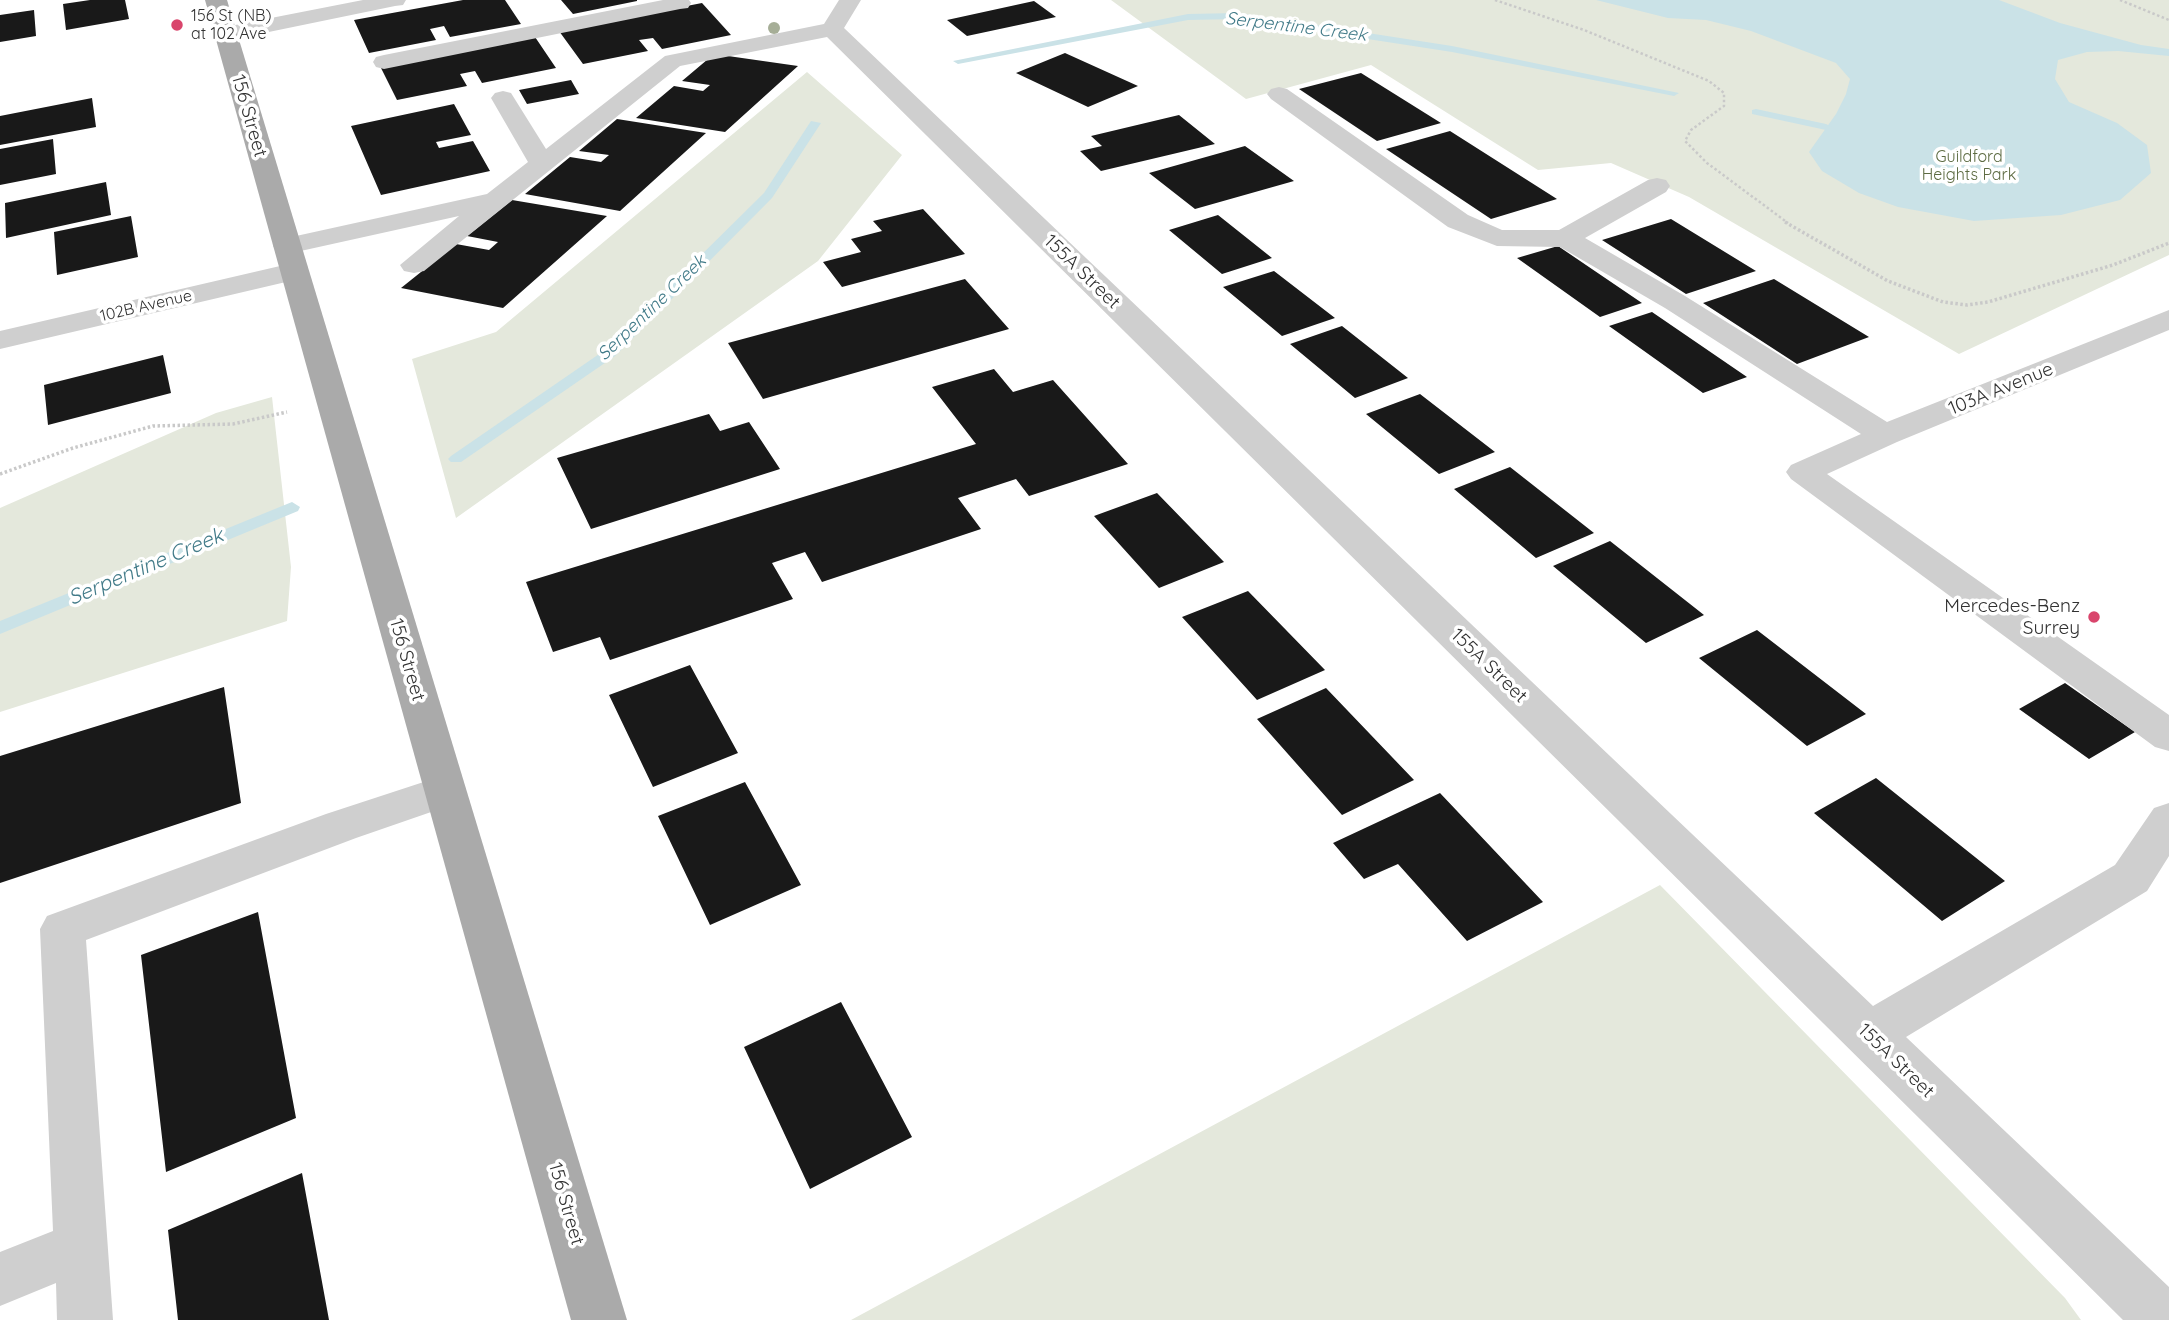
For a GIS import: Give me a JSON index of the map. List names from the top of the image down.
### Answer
{
  "streets": {
    "main road": ["156 Street"],
    "street": ["155A Street", "102B Avenue", "103A Avenue"]
  },
  "crossings": [
    ["156 Street", "102B Avenue"]
  ],
  "water": ["Serpentine Creek"],
  "parks": ["Guildford Heights Park"],
  "places": ["156 St (NB) at 102 Ave", "Mercedes-Benz Surrey"]
}
